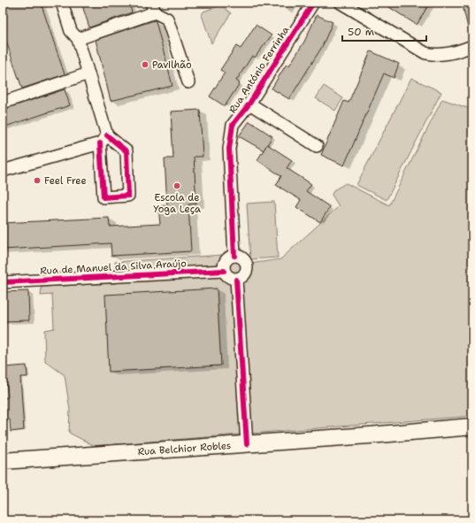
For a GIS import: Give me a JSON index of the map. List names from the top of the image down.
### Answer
{
  "streets": {
    "main road": ["Rua Belchior Robles"],
    "street": ["Rua António Ferrinha", "Rua de Manuel da Silva Araújo"]
  },
  "crossings": [
    ["Rua António Ferrinha", "Rua de Manuel da Silva Araújo"]
  ],
  "places": ["Pavilhão", "Feel Free", "Escola de Yoga Leça"],
  "scale_bar": "50 m"
}
